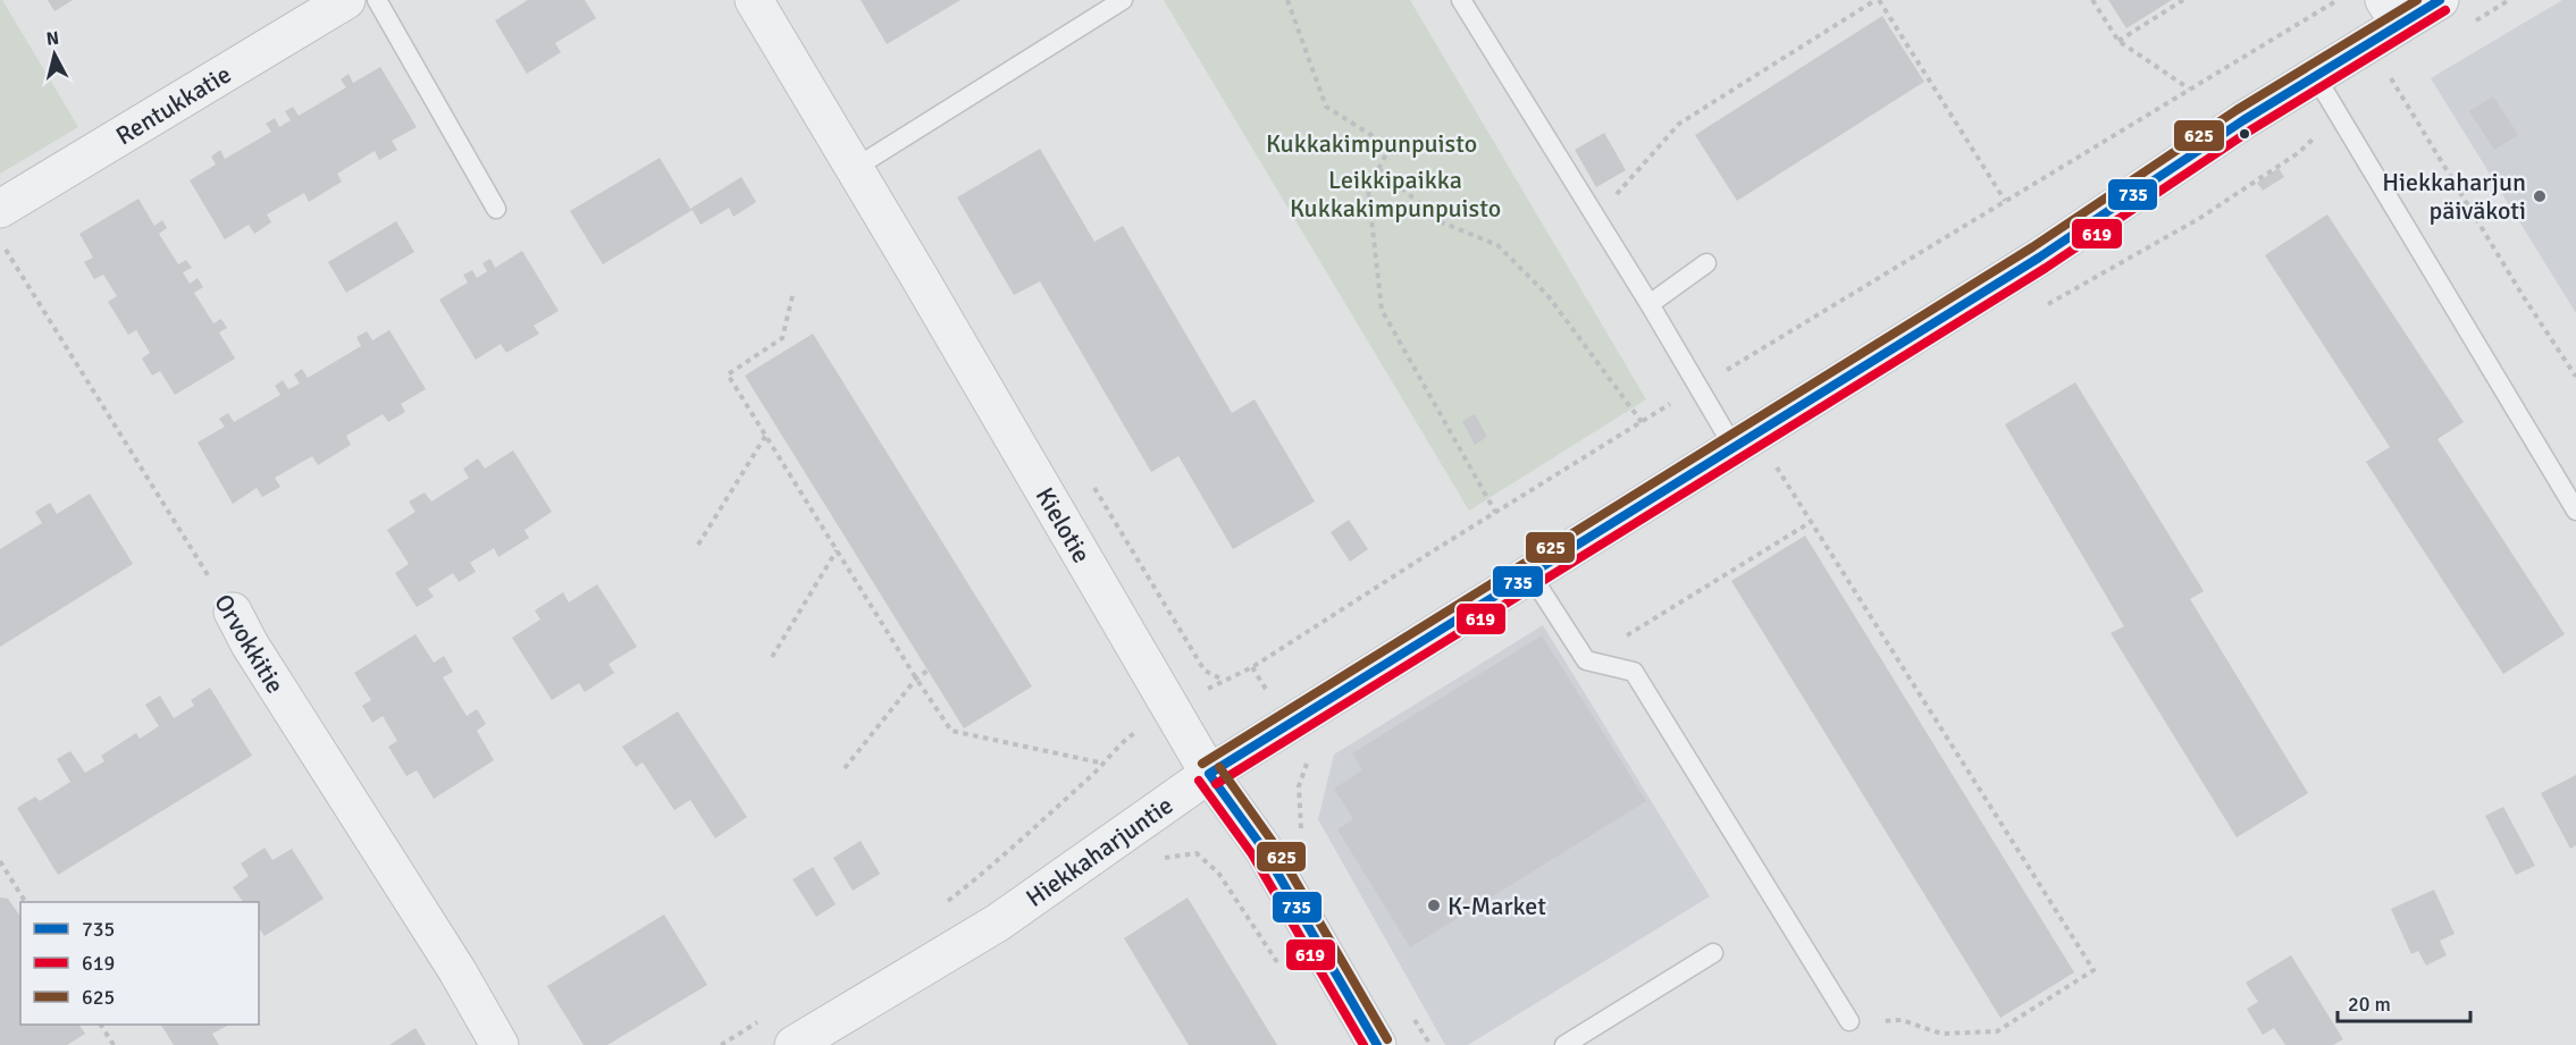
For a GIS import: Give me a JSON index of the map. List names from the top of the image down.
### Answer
{
  "streets": {
    "street": [
      "Rentukkatie",
      "Kielotie",
      "Orvokkitie",
      "Hiekkaharjuntie"
    ]
  },
  "crossings": [
    ["Kielotie", "Hiekkaharjuntie"]
  ],
  "parks": ["Kukkakimpunpuisto", "Leikkipaikka Kukkakimpunpuisto"],
  "places": ["Hiekkaharjun päiväkoti", "K-Market"],
  "lines": ["transit line 735", "transit line 625", "transit line 619"],
  "legend": ["735", "619", "625"],
  "scale_bar": "20 m",
  "north": "top"
}
